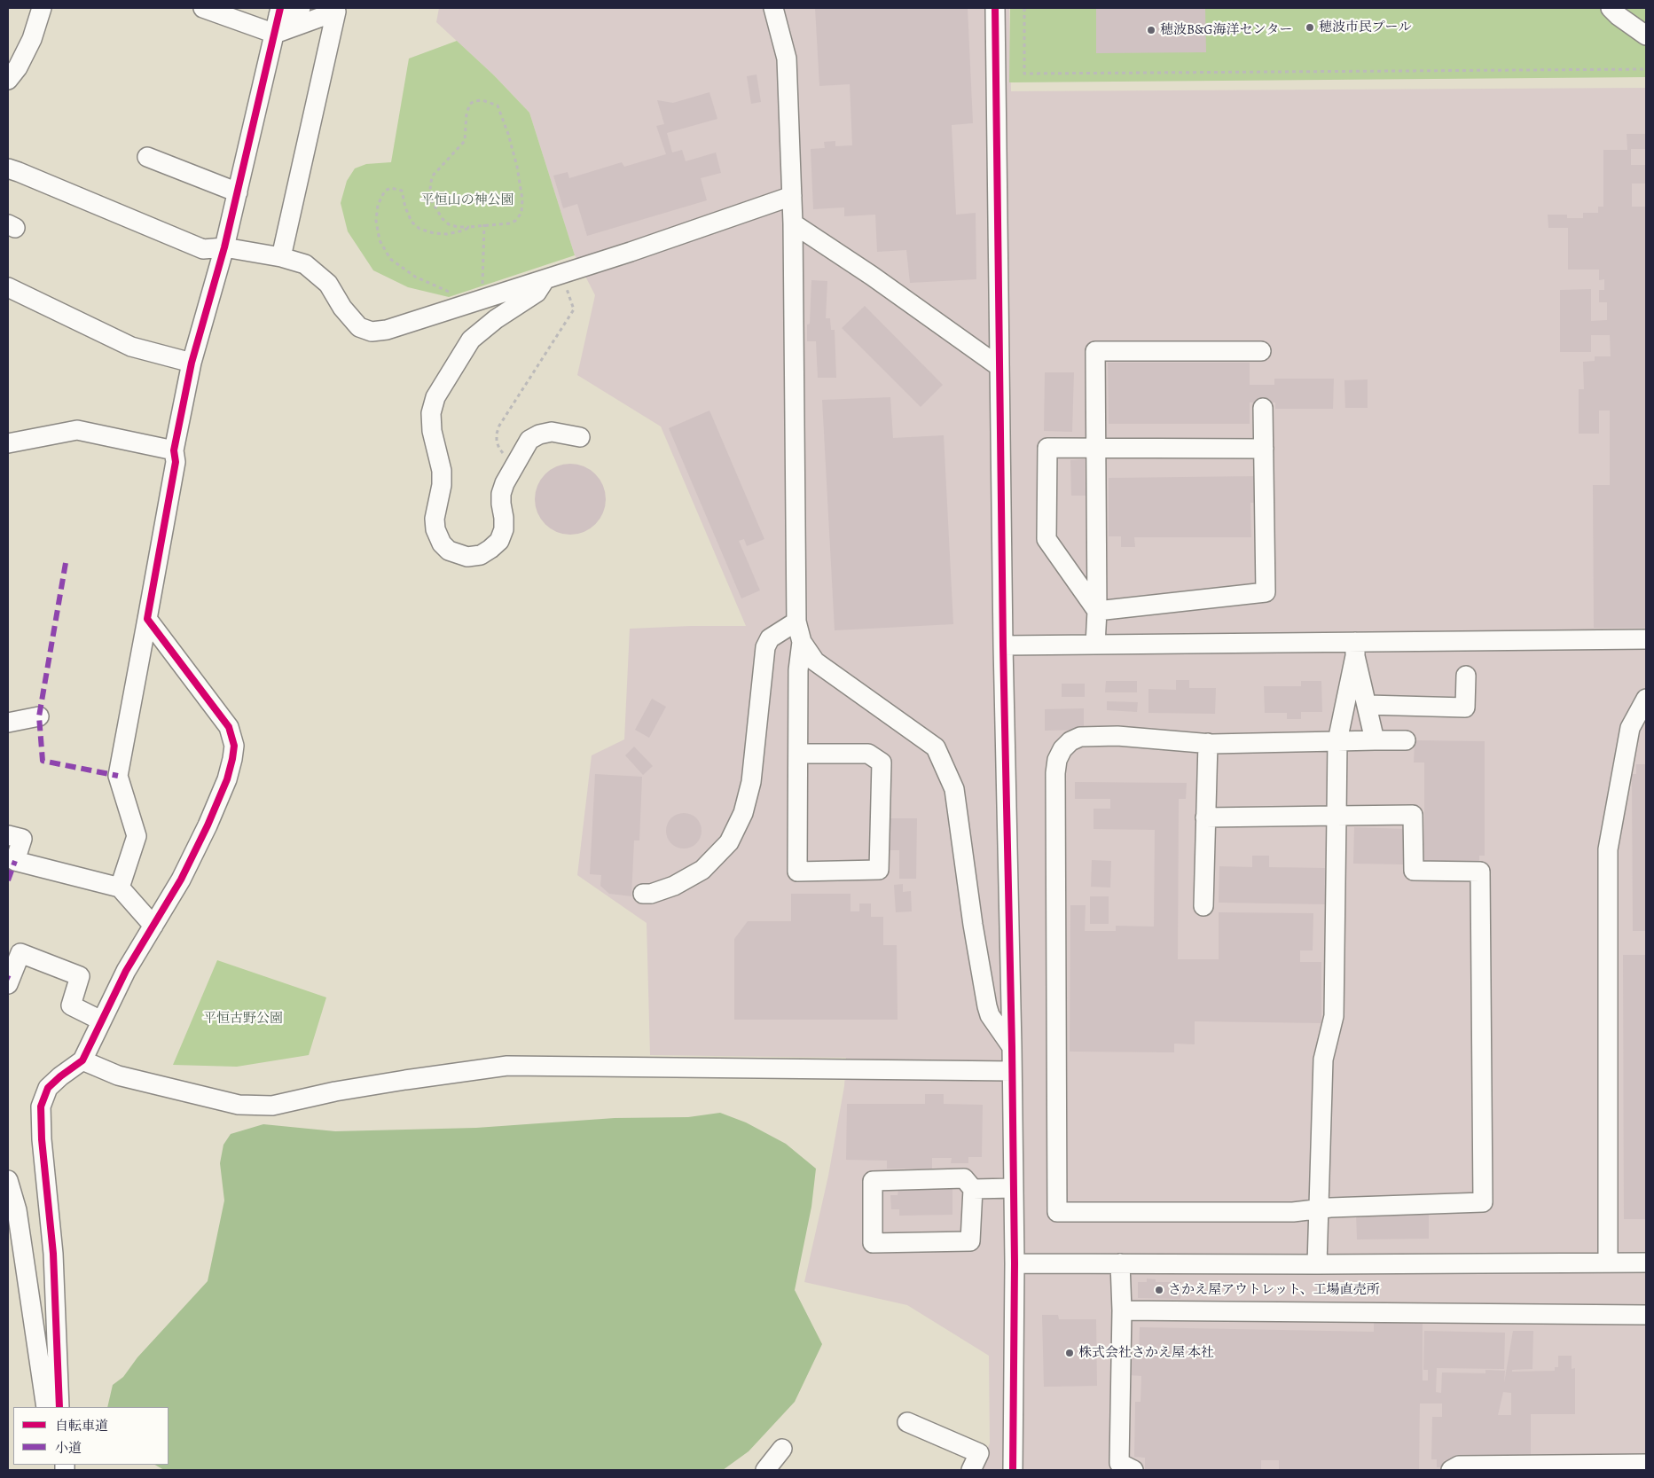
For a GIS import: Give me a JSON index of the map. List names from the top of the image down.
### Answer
{
  "parks": ["平恒山の神公園", "平恒古野公園"],
  "places": [
    "穂波市民プール",
    "穂波B&G海洋センター",
    "さかえ屋アウトレット、工場直売所",
    "株式会社さかえ屋 本社"
  ],
  "legend": ["自転車道", "小道"]
}
